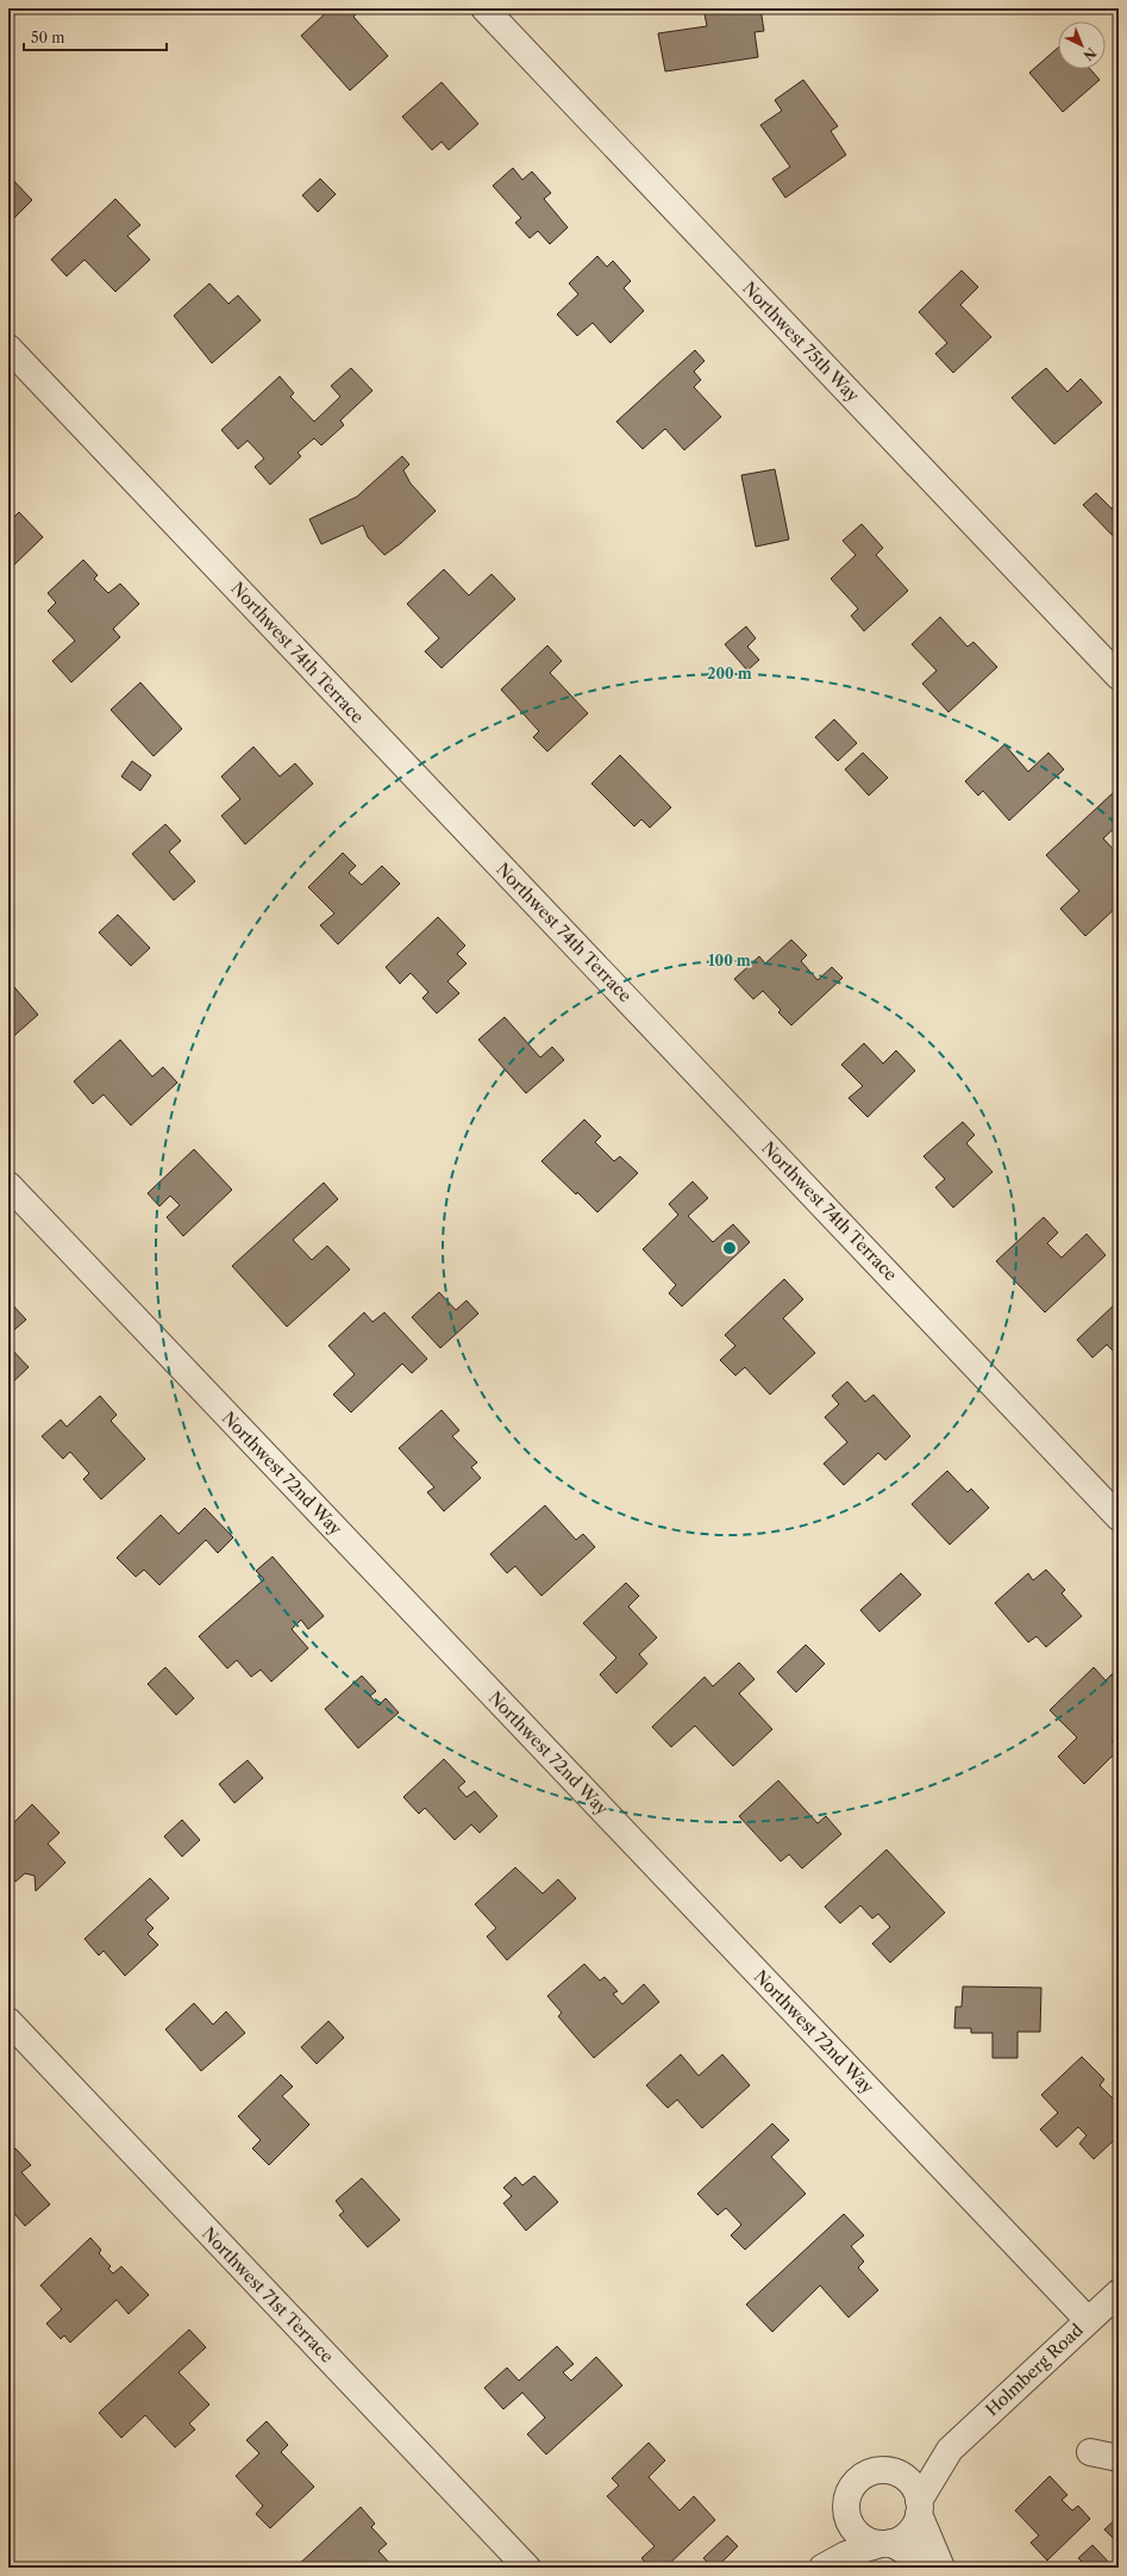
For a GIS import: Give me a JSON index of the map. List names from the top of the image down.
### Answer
{
  "streets": {
    "street": [
      "Northwest 75th Way",
      "Northwest 74th Terrace",
      "Northwest 72nd Way",
      "Northwest 71st Terrace",
      "Holmberg Road"
    ]
  },
  "crossings": [
    ["Northwest 72nd Way", "Holmberg Road"]
  ],
  "scale_bar": "50 m",
  "north": "bottom right",
  "rings": ["200 m", "100 m"]
}
